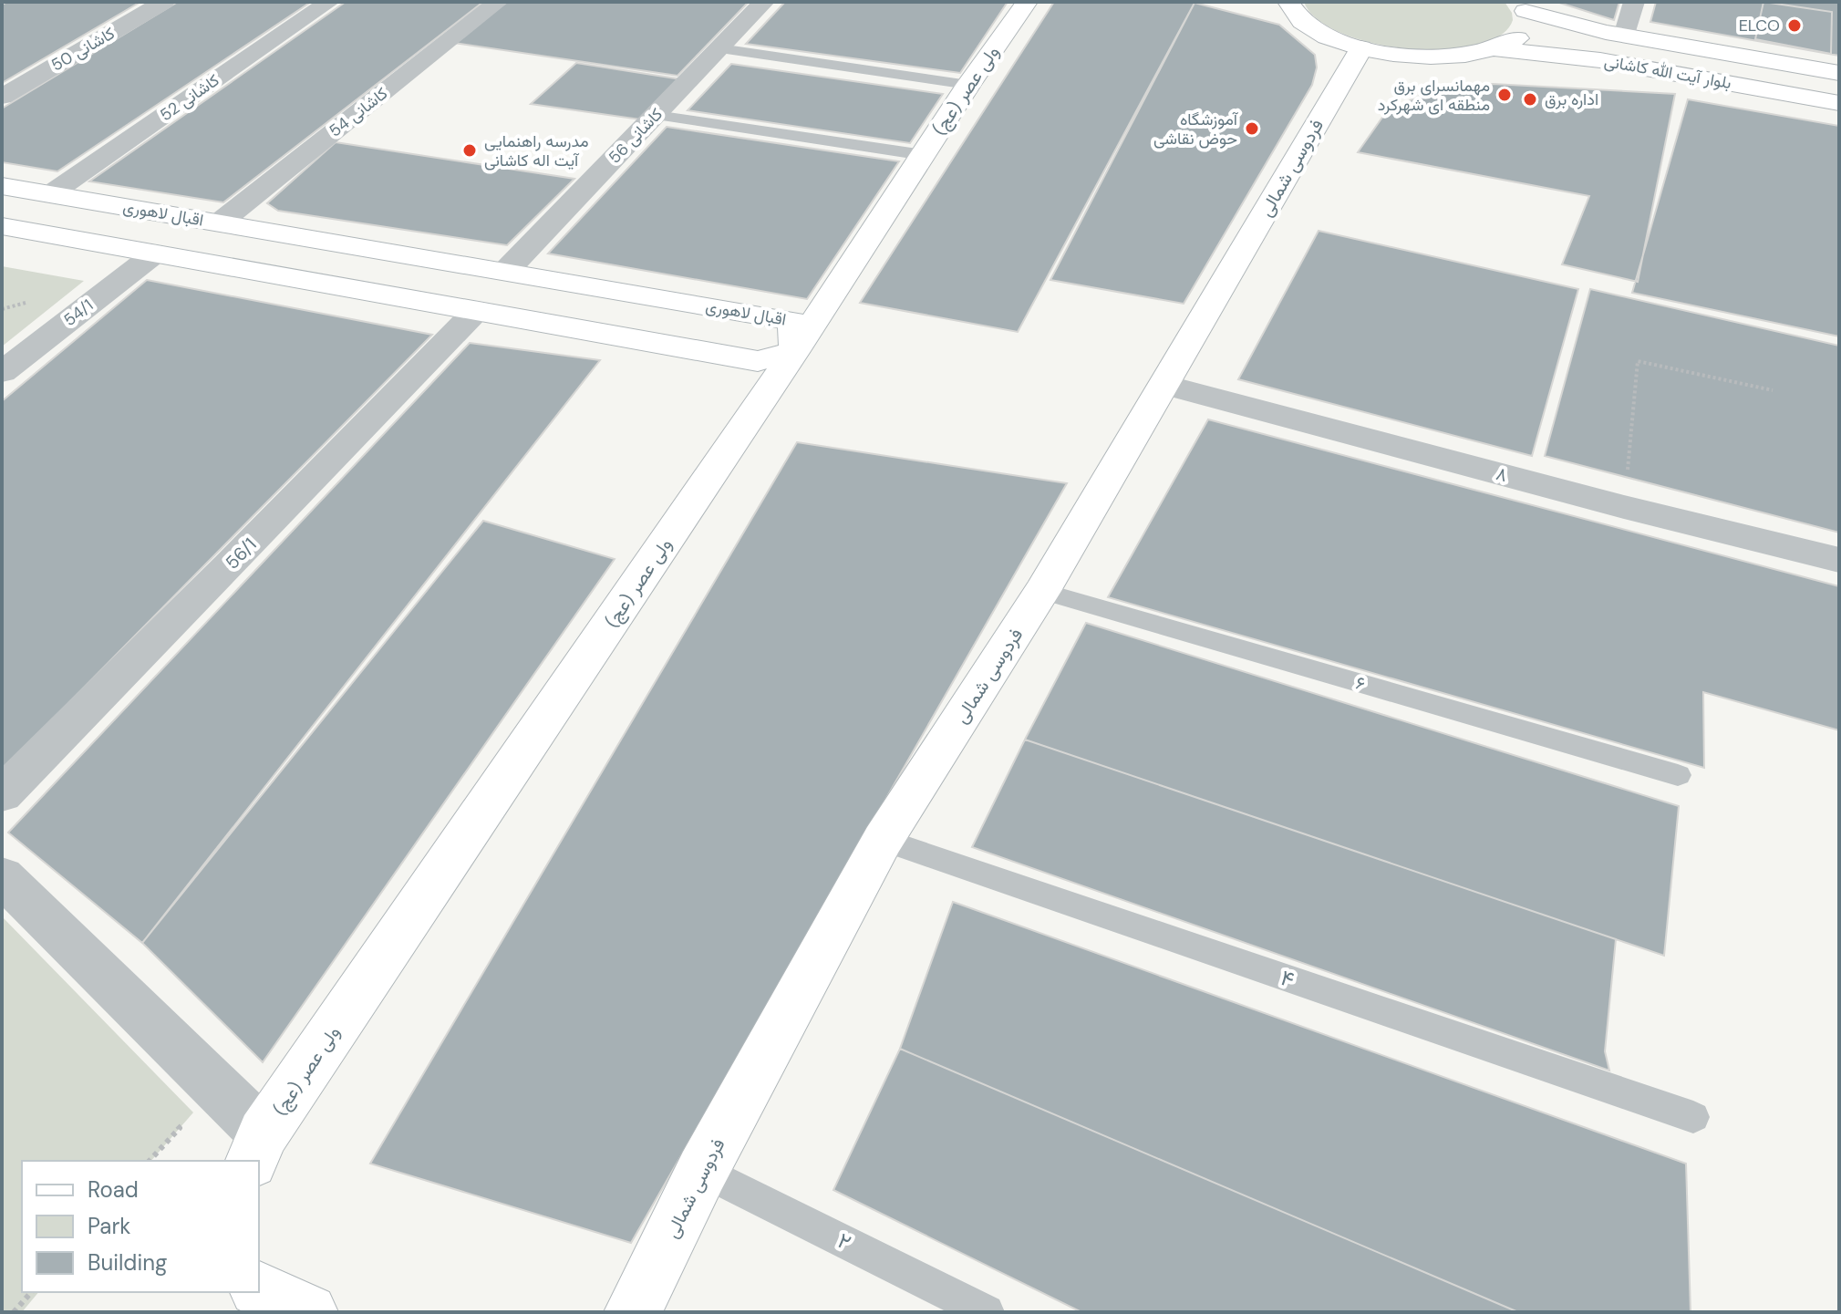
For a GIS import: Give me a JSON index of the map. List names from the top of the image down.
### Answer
{
  "streets": {
    "main road": [
      "بلوار آیت الله کاشانی",
      "ولی عصر (عج)",
      "فردوسی شمالی",
      "اقبال لاهوری"
    ],
    "street": [
      "کاشانی 50",
      "کاشانی 52",
      "کاشانی 54",
      "کاشانی 56",
      "54/1",
      "۸",
      "56/1"
    ],
    "lane": ["۶", "۴", "۲"]
  },
  "crossings": [
    ["ولی عصر (عج)", "اقبال لاهوری"],
    ["کاشانی 52", "اقبال لاهوری"],
    ["کاشانی 54", "اقبال لاهوری"],
    ["کاشانی 56", "اقبال لاهوری"],
    ["فردوسی شمالی", "۸"],
    ["فردوسی شمالی", "۶"],
    ["فردوسی شمالی", "۴"],
    ["فردوسی شمالی", "۲"],
    ["اقبال لاهوری", "54/1"],
    ["اقبال لاهوری", "56/1"]
  ],
  "places": [
    "ELCO",
    "مهمانسرای برق منطقه ای شهرکرد",
    "اداره برق",
    "آموزشگاه حوض نقاشی",
    "مدرسه راهنمایی آیت اله کاشانی"
  ],
  "legend": ["Road", "Park", "Building"]
}
